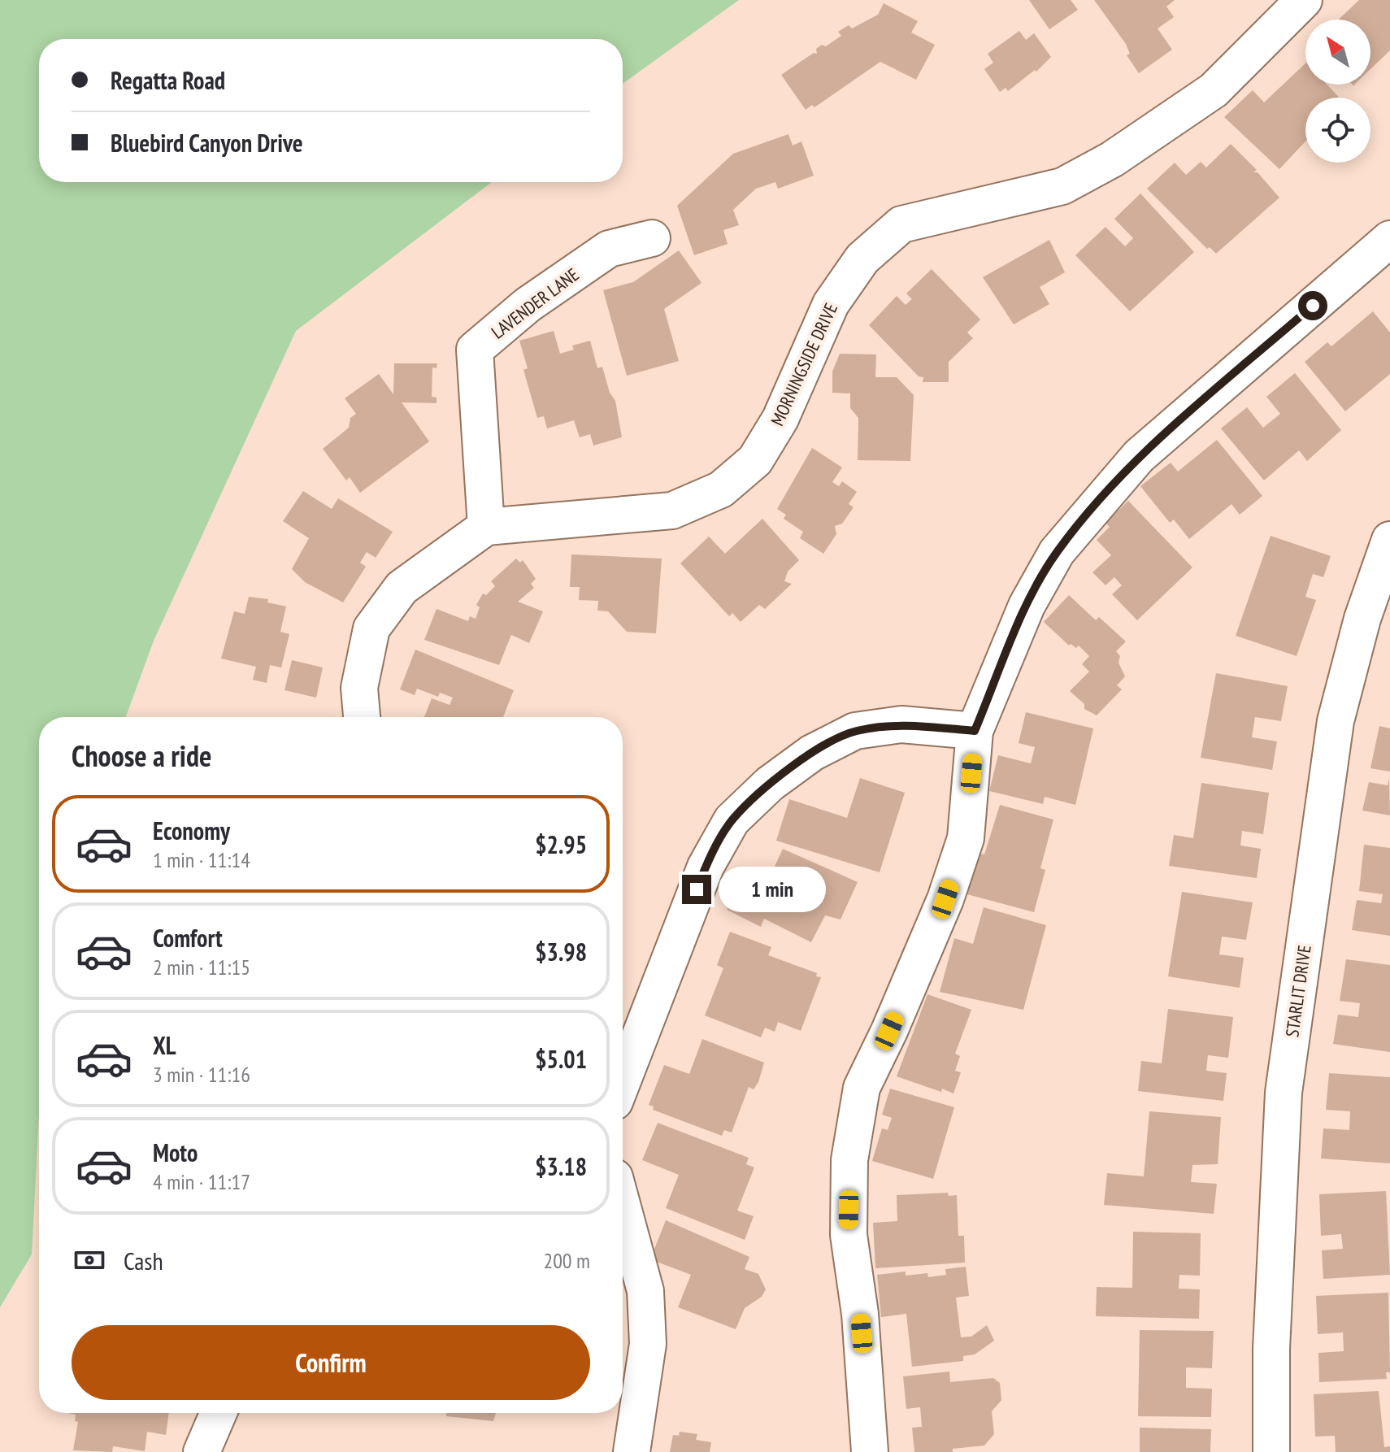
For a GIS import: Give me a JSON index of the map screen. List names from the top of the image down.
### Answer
{
  "streets": {
    "street": ["LAVENDER LANE", "MORNINGSIDE DRIVE", "STARLIT DRIVE"]
  },
  "crossings": [
    ["LAVENDER LANE", "MORNINGSIDE DRIVE"]
  ],
  "north": "top left",
  "page": {
    "banner": ["Regatta Road", "Bluebird Canyon Drive"],
    "heading": "Choose a ride",
    "list": [
      {
        "name": "Economy",
        "note": "1 min · 11:14",
        "value": "$2.95"
      },
      {
        "name": "Comfort",
        "note": "2 min · 11:15",
        "value": "$3.98"
      },
      {
        "name": "XL",
        "note": "3 min · 11:16",
        "value": "$5.01"
      },
      {
        "name": "Moto",
        "note": "4 min · 11:17",
        "value": "$3.18"
      }
    ],
    "bubble": "1 min",
    "pay": ["Cash", "200 m"],
    "buttons": "Confirm"
  }
}
